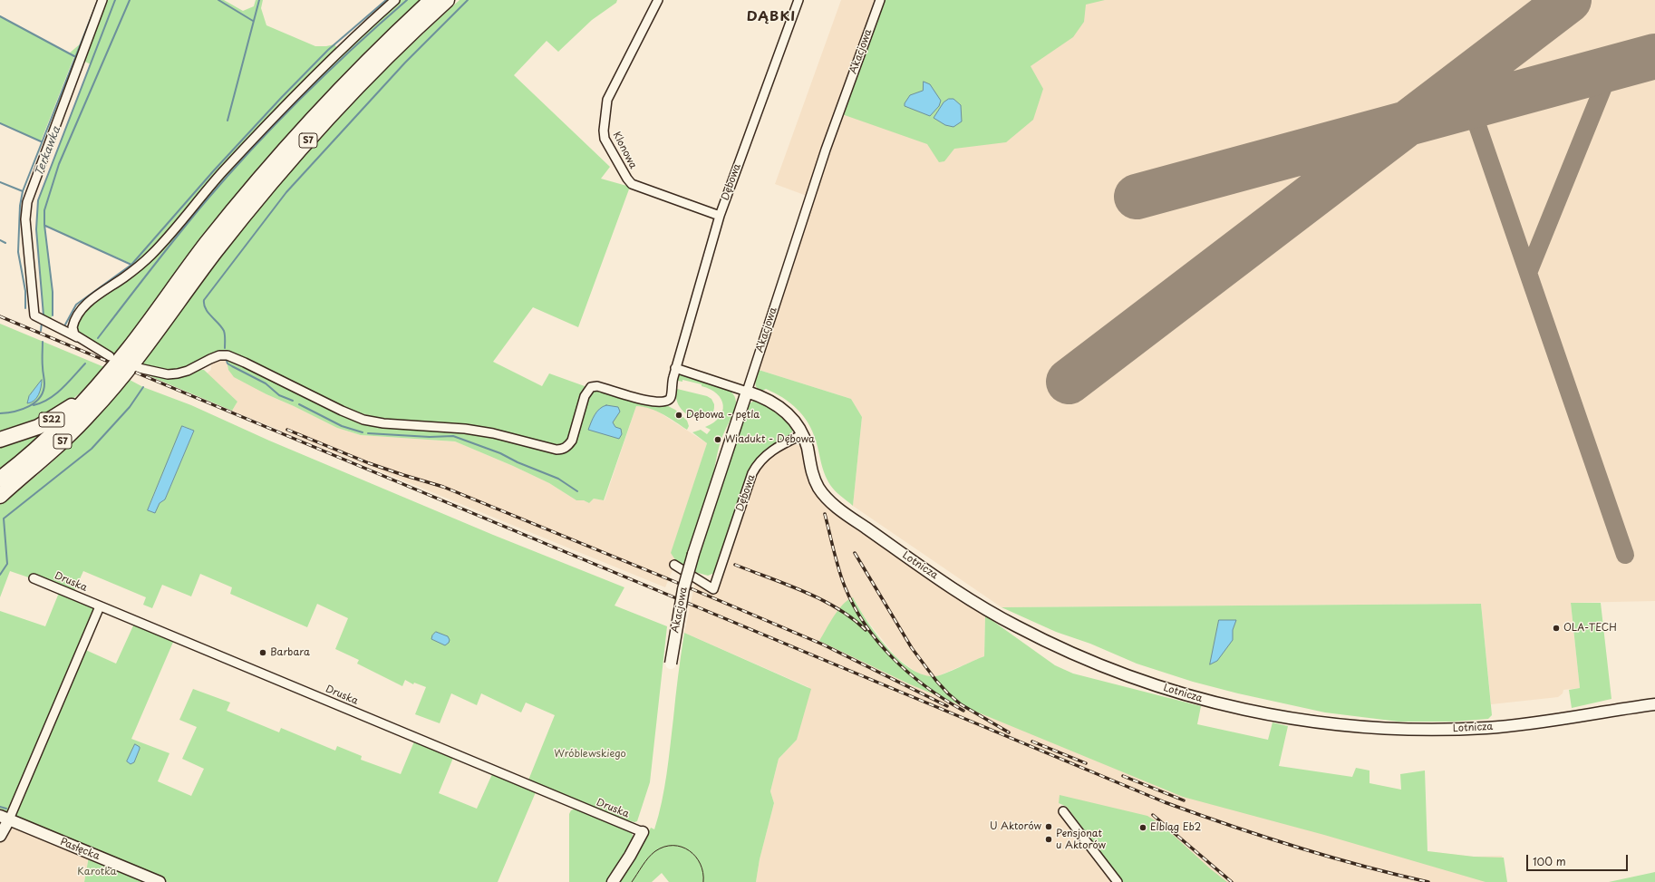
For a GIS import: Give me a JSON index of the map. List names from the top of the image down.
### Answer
{
  "streets": {
    "highway": ["S7", "S22"],
    "street": [
      "Akacjowa",
      "Klonowa",
      "Dębowa",
      "Lotnicza",
      "Druska",
      "Pasłęcka"
    ]
  },
  "crossings": [
    ["S7", "S22"],
    ["Klonowa", "Dębowa"],
    ["Dębowa", "Lotnicza"]
  ],
  "districts": ["DĄBKI"],
  "water": ["Terkawka"],
  "parks": ["Wróblewskiego", "Karotka"],
  "places": [
    "Dębowa - pętla",
    "Wiadukt - Dębowa",
    "OLA-TECH",
    "Barbara",
    "U Aktorów",
    "Elbląg Eb2",
    "Pensjonat u Aktorów"
  ],
  "scale_bar": "100 m"
}
